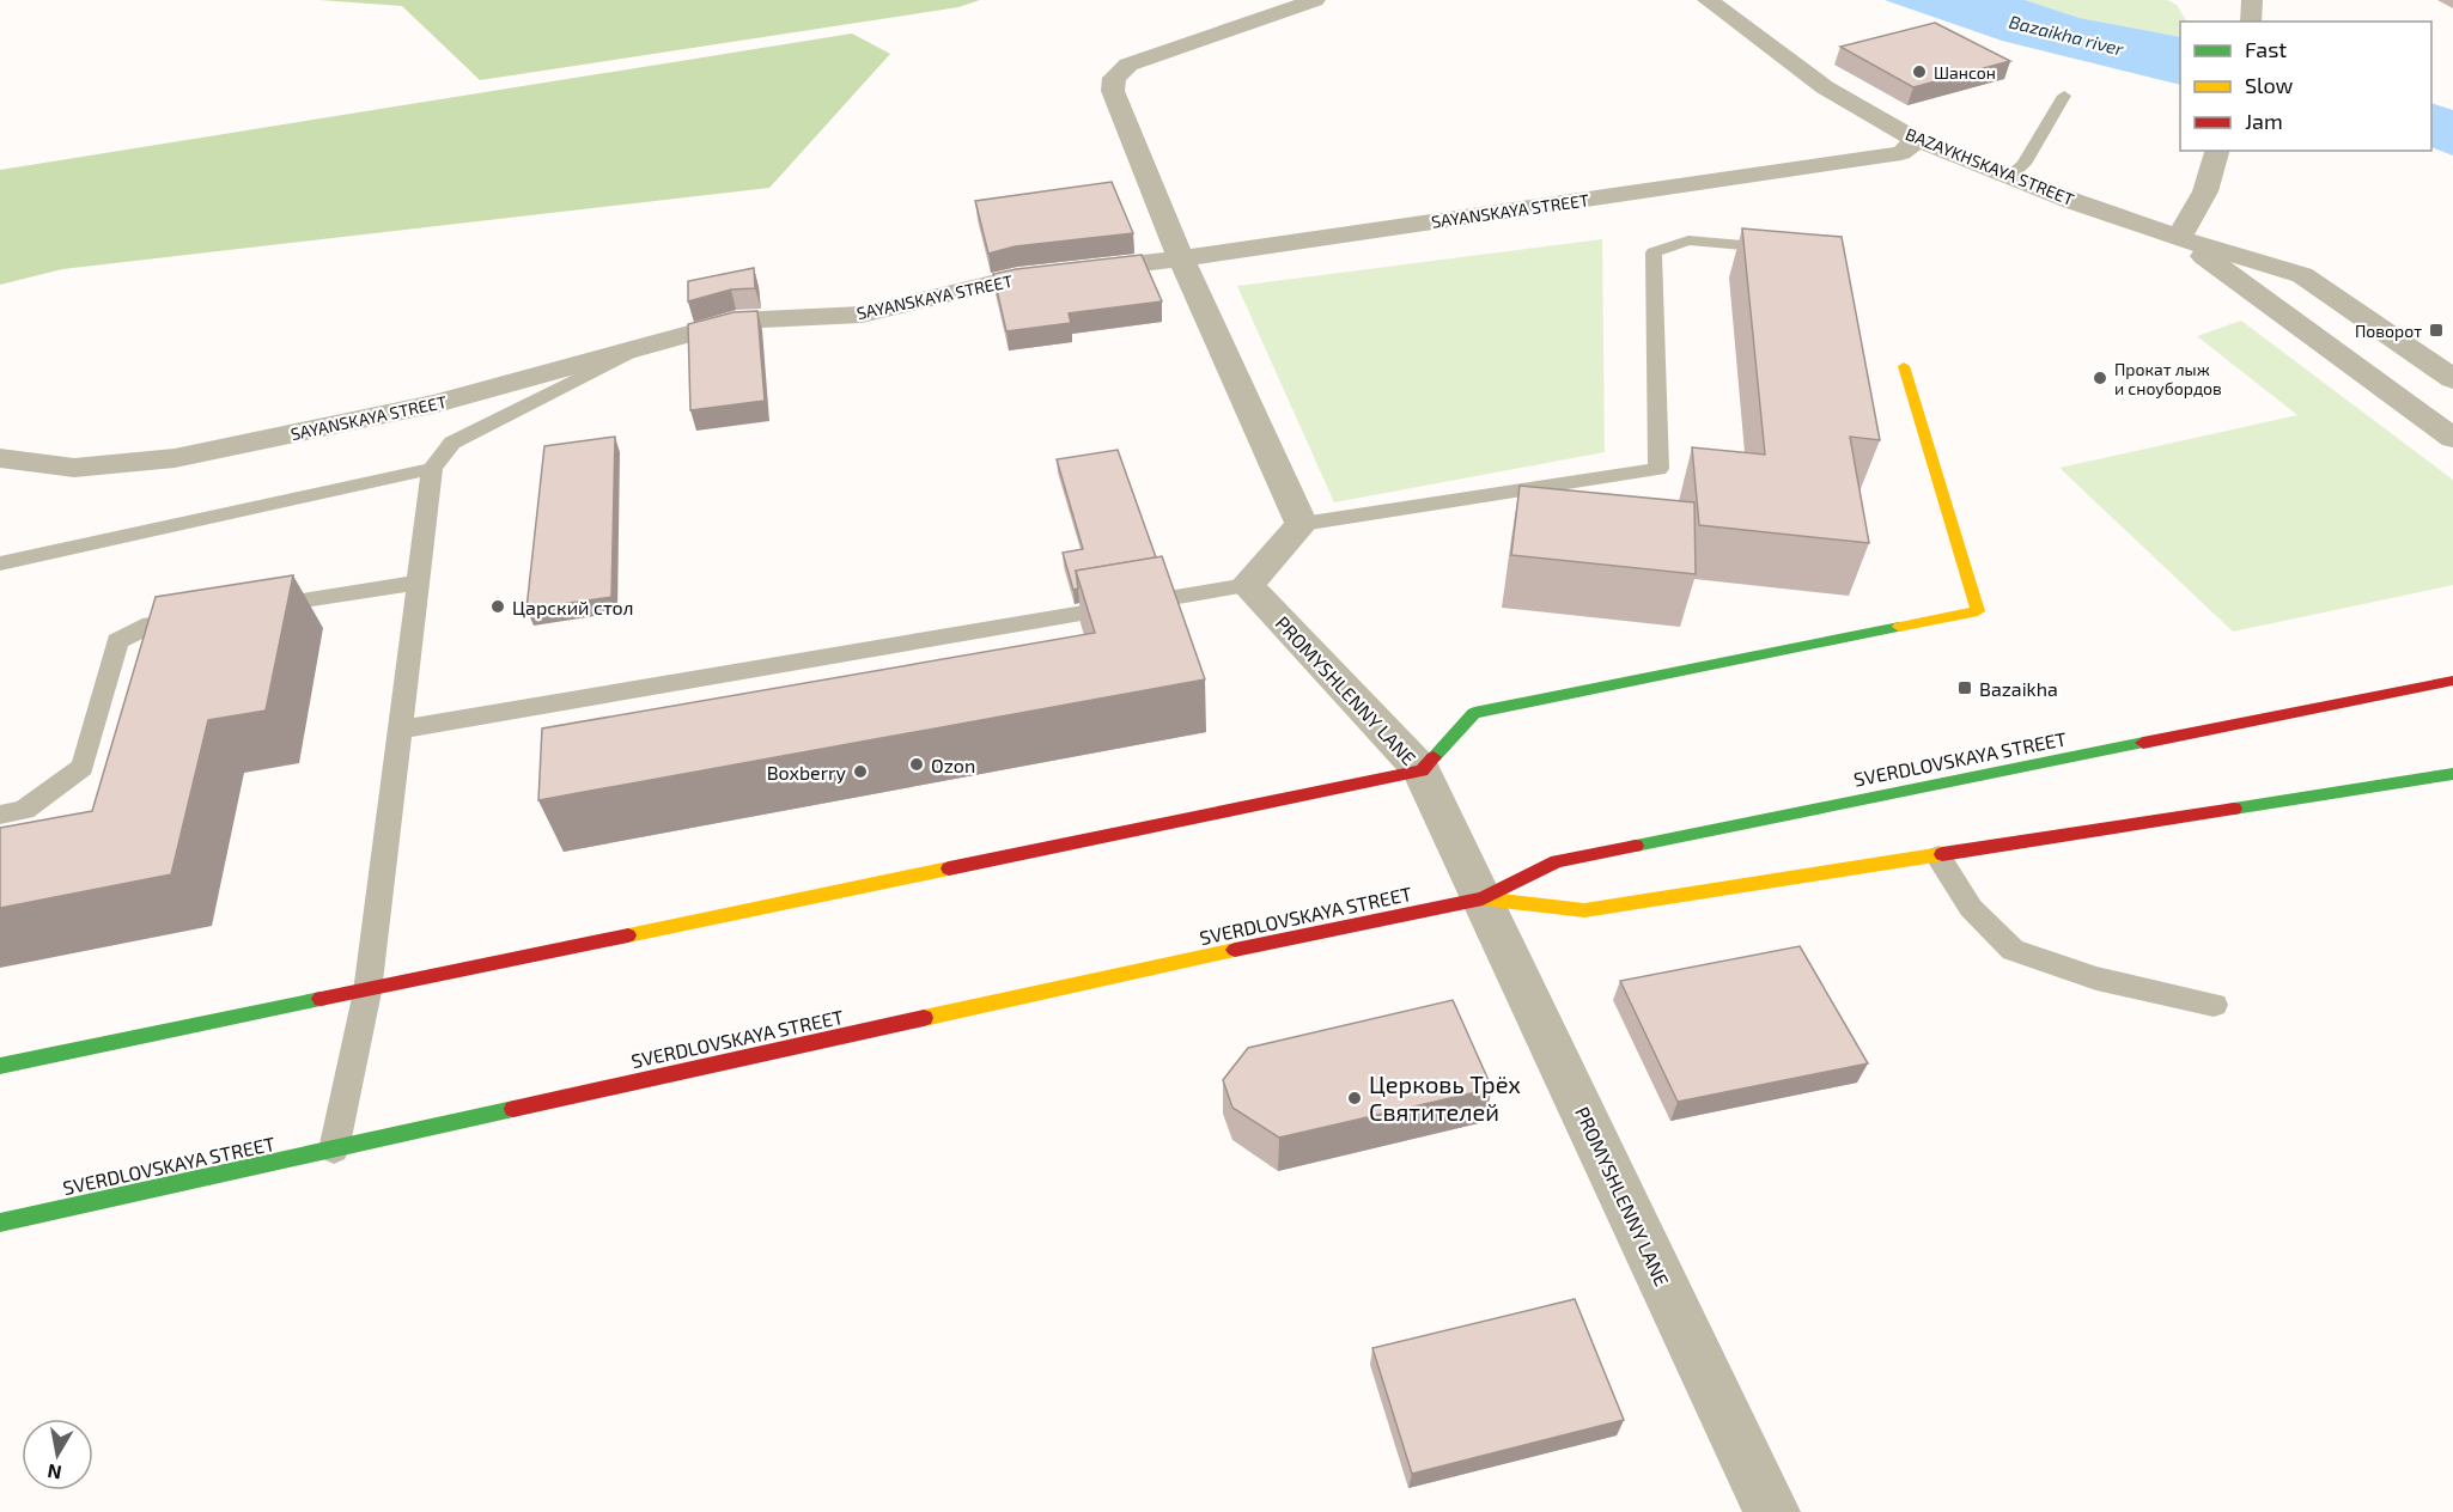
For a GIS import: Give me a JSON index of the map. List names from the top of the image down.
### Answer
{
  "streets": {
    "main road": ["SVERDLOVSKAYA STREET"],
    "street": ["BAZAYKHSKAYA STREET", "SAYANSKAYA STREET", "PROMYSHLENNY LANE"]
  },
  "crossings": [
    ["BAZAYKHSKAYA STREET", "SAYANSKAYA STREET"],
    ["PROMYSHLENNY LANE", "SVERDLOVSKAYA STREET"]
  ],
  "water": ["Bazaikha river"],
  "places": {
    "other": [
      "Шансон",
      "Прокат лыж и сноубордов",
      "Царский стол",
      "Ozon",
      "Boxberry",
      "Церковь Трёх Святителей"
    ],
    "transit": ["Поворот", "Bazaikha"]
  },
  "legend": ["Fast", "Slow", "Jam"],
  "north": "bottom"
}
